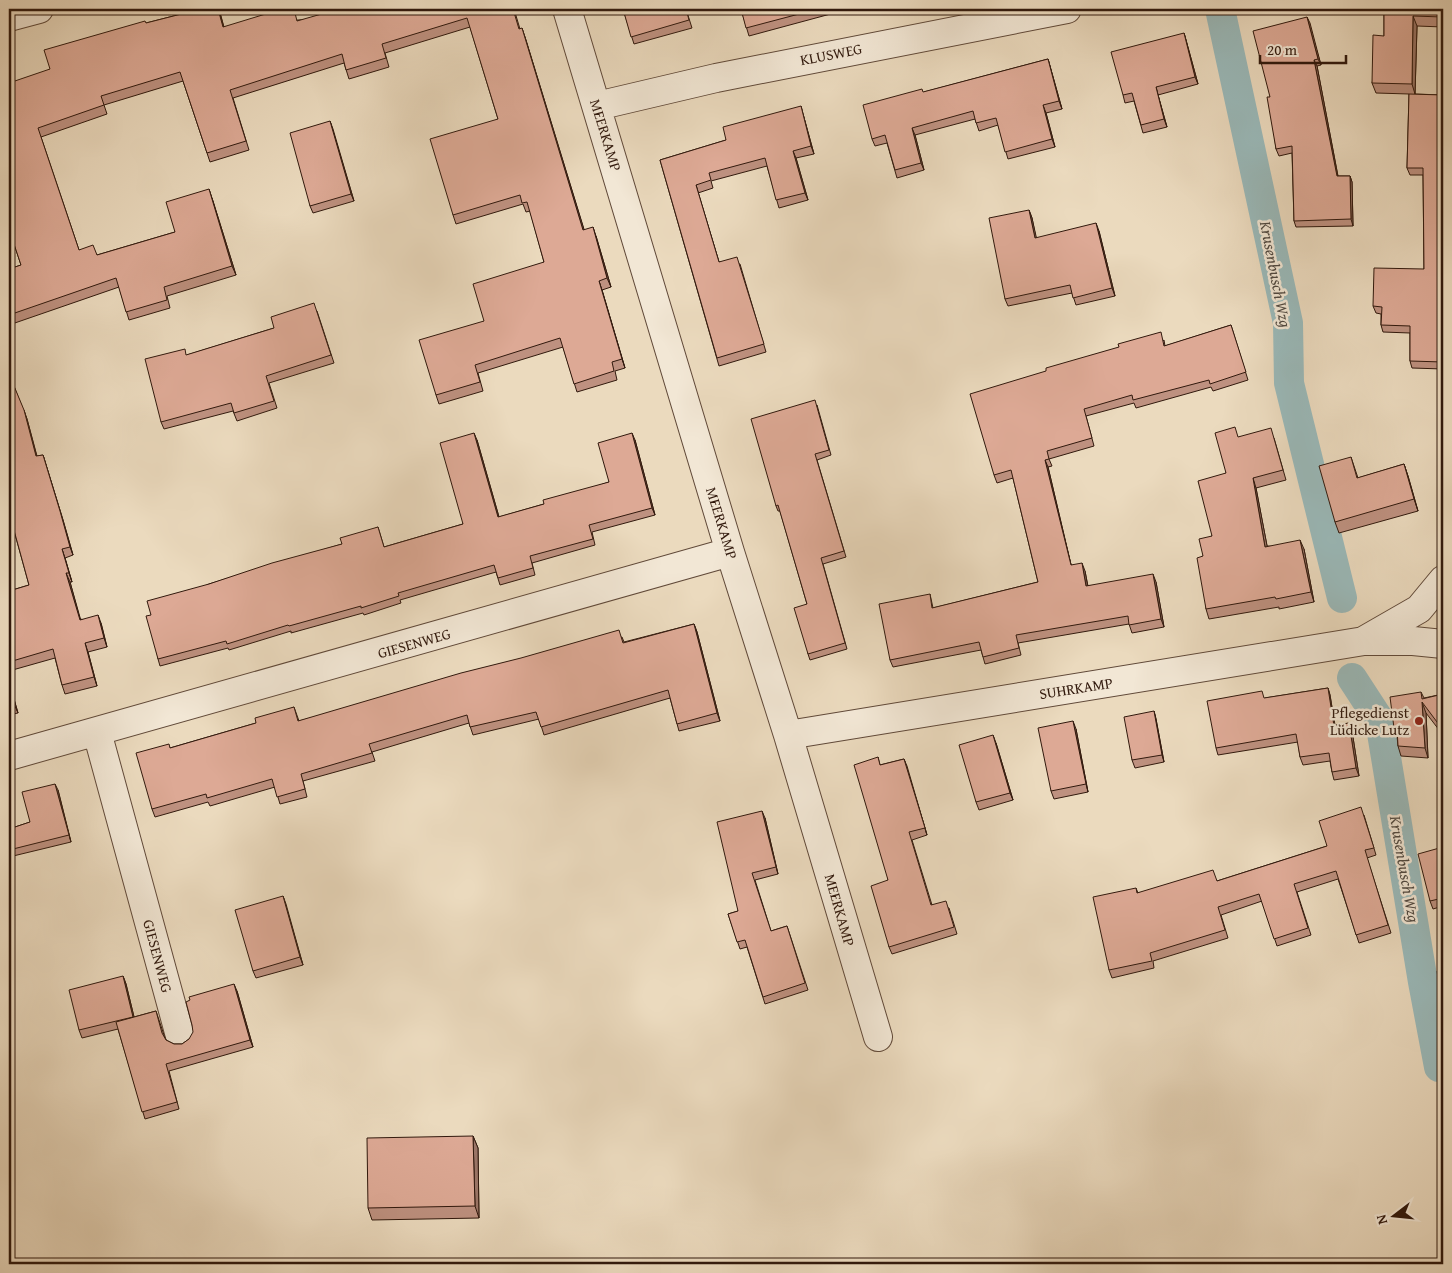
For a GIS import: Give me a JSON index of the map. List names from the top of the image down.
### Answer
{
  "streets": {
    "street": [
      "KLUSWEG",
      "MEERKAMP",
      "GIESENWEG",
      "SUHRKAMP"
    ]
  },
  "crossings": [
    ["KLUSWEG", "MEERKAMP"],
    ["MEERKAMP", "GIESENWEG"],
    ["MEERKAMP", "SUHRKAMP"]
  ],
  "water": ["Krusenbusch Wzg"],
  "places": ["Pflegedienst Lüdicke Lutz"],
  "scale_bar": "20 m",
  "north": "left"
}
